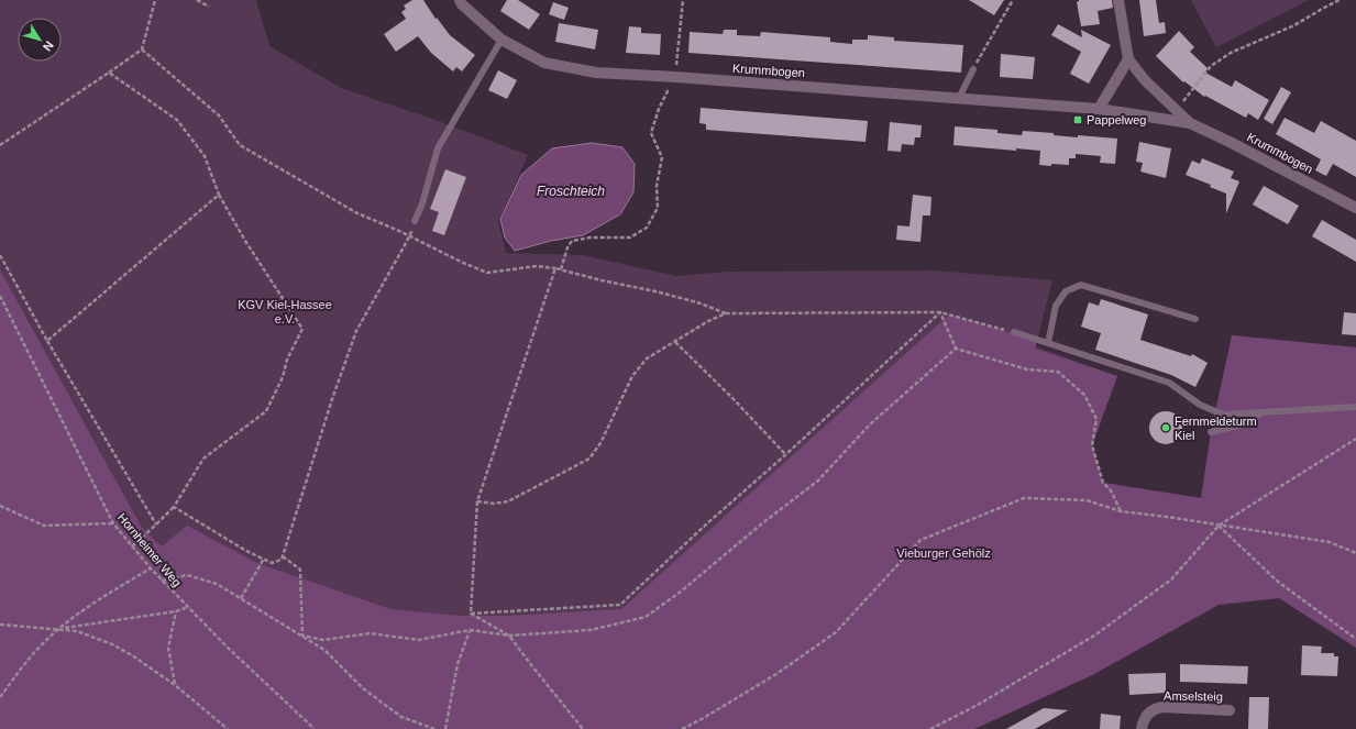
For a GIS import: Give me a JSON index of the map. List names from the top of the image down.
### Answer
{
  "streets": {
    "street": ["Krummbogen", "Amselsteig"],
    "path": ["Hornheimer Weg"]
  },
  "water": ["Froschteich"],
  "parks": ["KGV Kiel-Hassee e.V.", "Vieburger Gehölz"],
  "places": {
    "transit": ["Pappelweg"],
    "other": ["Fernmeldeturm Kiel"]
  },
  "north": "bottom right"
}
